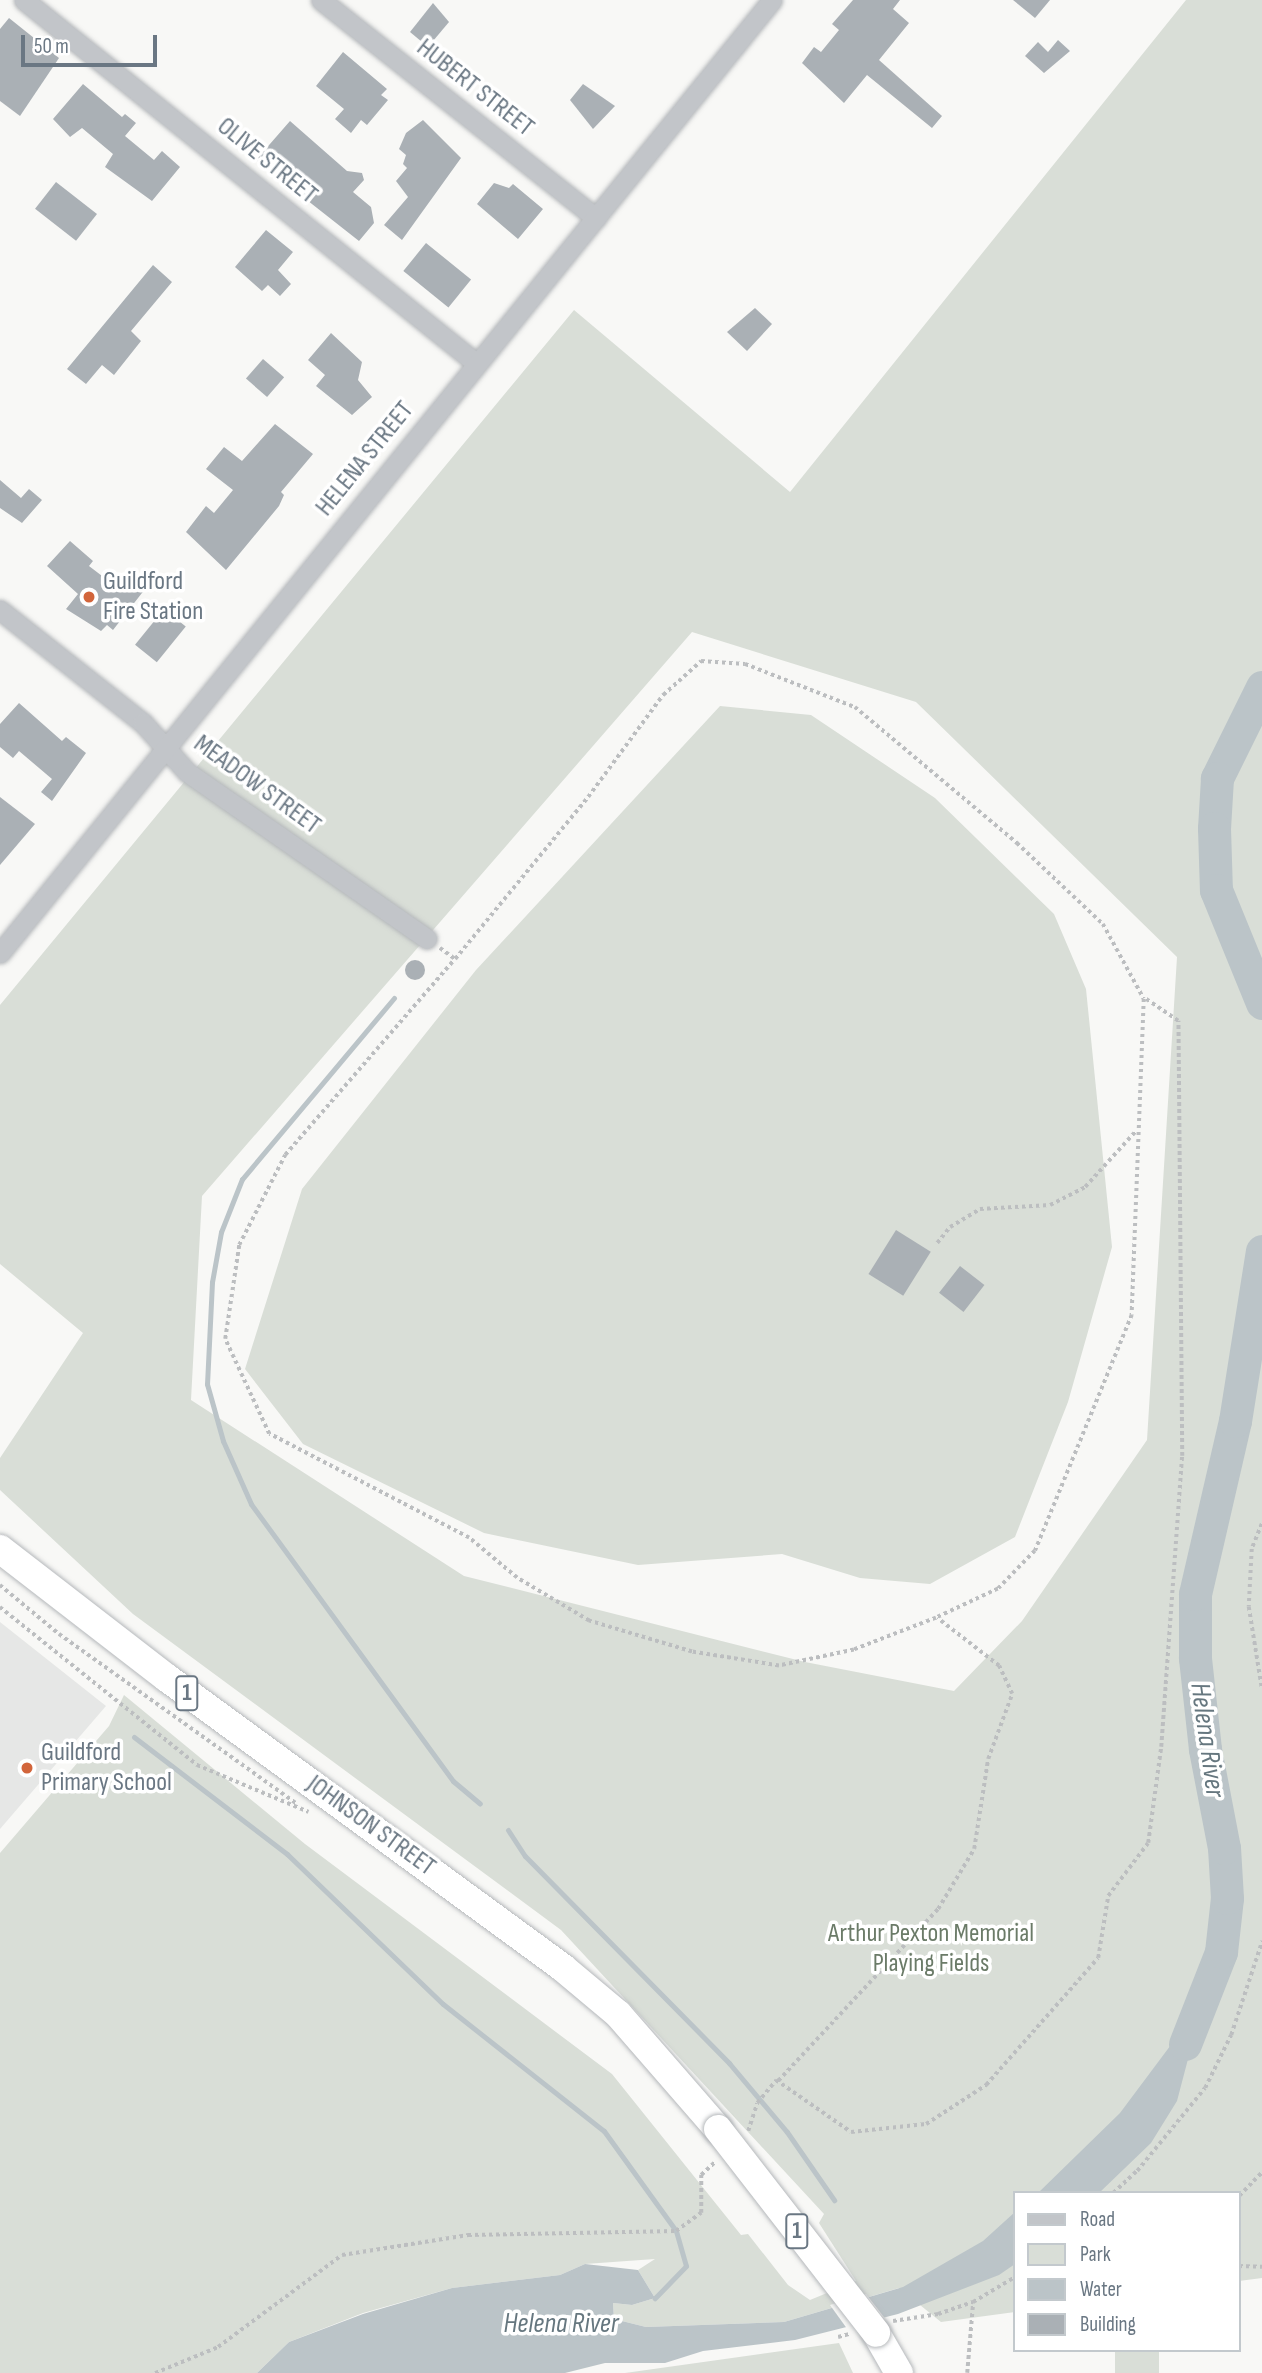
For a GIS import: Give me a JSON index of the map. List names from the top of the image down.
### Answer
{
  "streets": {
    "highway": ["1", "JOHNSON STREET"],
    "street": [
      "HUBERT STREET",
      "OLIVE STREET",
      "HELENA STREET",
      "MEADOW STREET"
    ]
  },
  "crossings": [
    ["HUBERT STREET", "HELENA STREET"],
    ["OLIVE STREET", "HELENA STREET"],
    ["HELENA STREET", "MEADOW STREET"],
    ["1", "JOHNSON STREET"]
  ],
  "water": ["Helena River"],
  "parks": ["Arthur Pexton Memorial Playing Fields"],
  "places": ["Guildford Fire Station", "Guildford Primary School"],
  "legend": [
    "Road",
    "Park",
    "Water",
    "Building"
  ],
  "scale_bar": "50 m"
}
